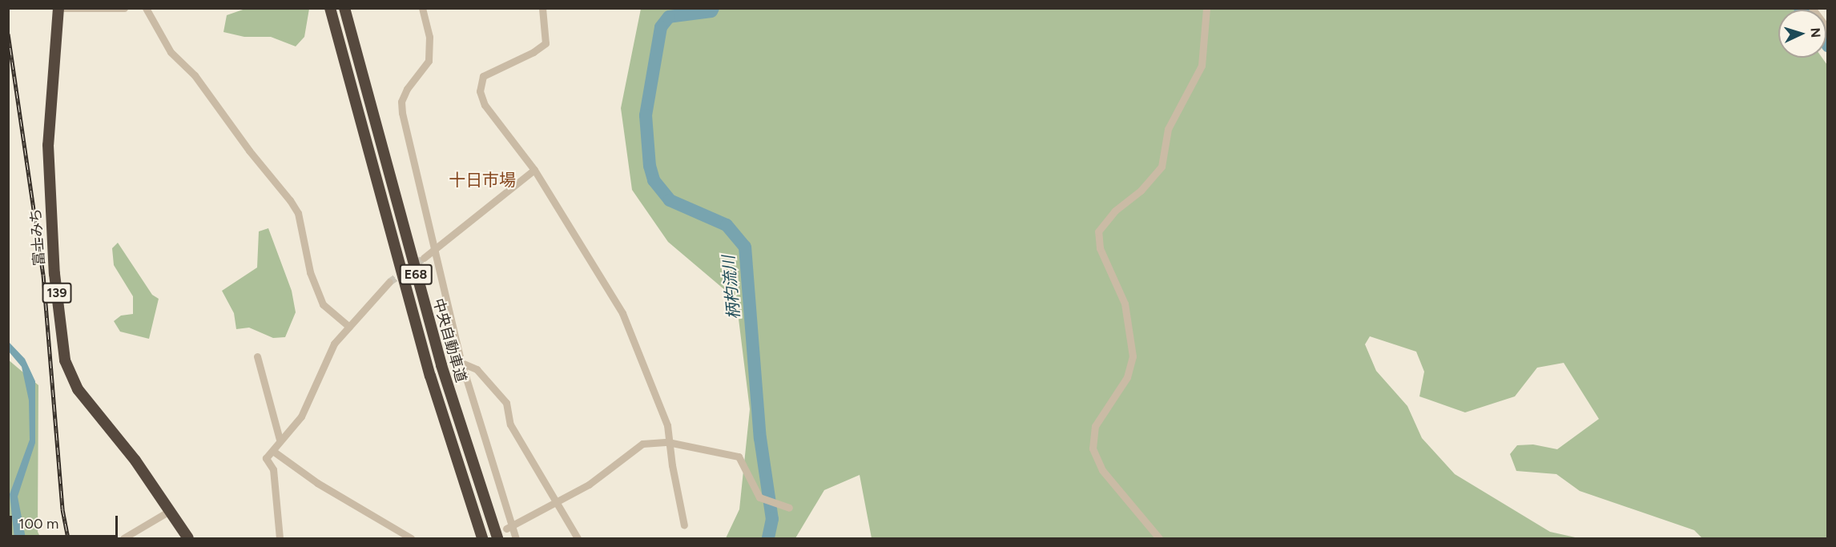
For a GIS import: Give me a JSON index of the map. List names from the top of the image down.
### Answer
{
  "streets": {
    "highway": [
      "富士みち",
      "E68",
      "139",
      "中央自動車道"
    ]
  },
  "districts": ["十日市場"],
  "water": ["柄杓流川"],
  "scale_bar": "100 m",
  "north": "right"
}
